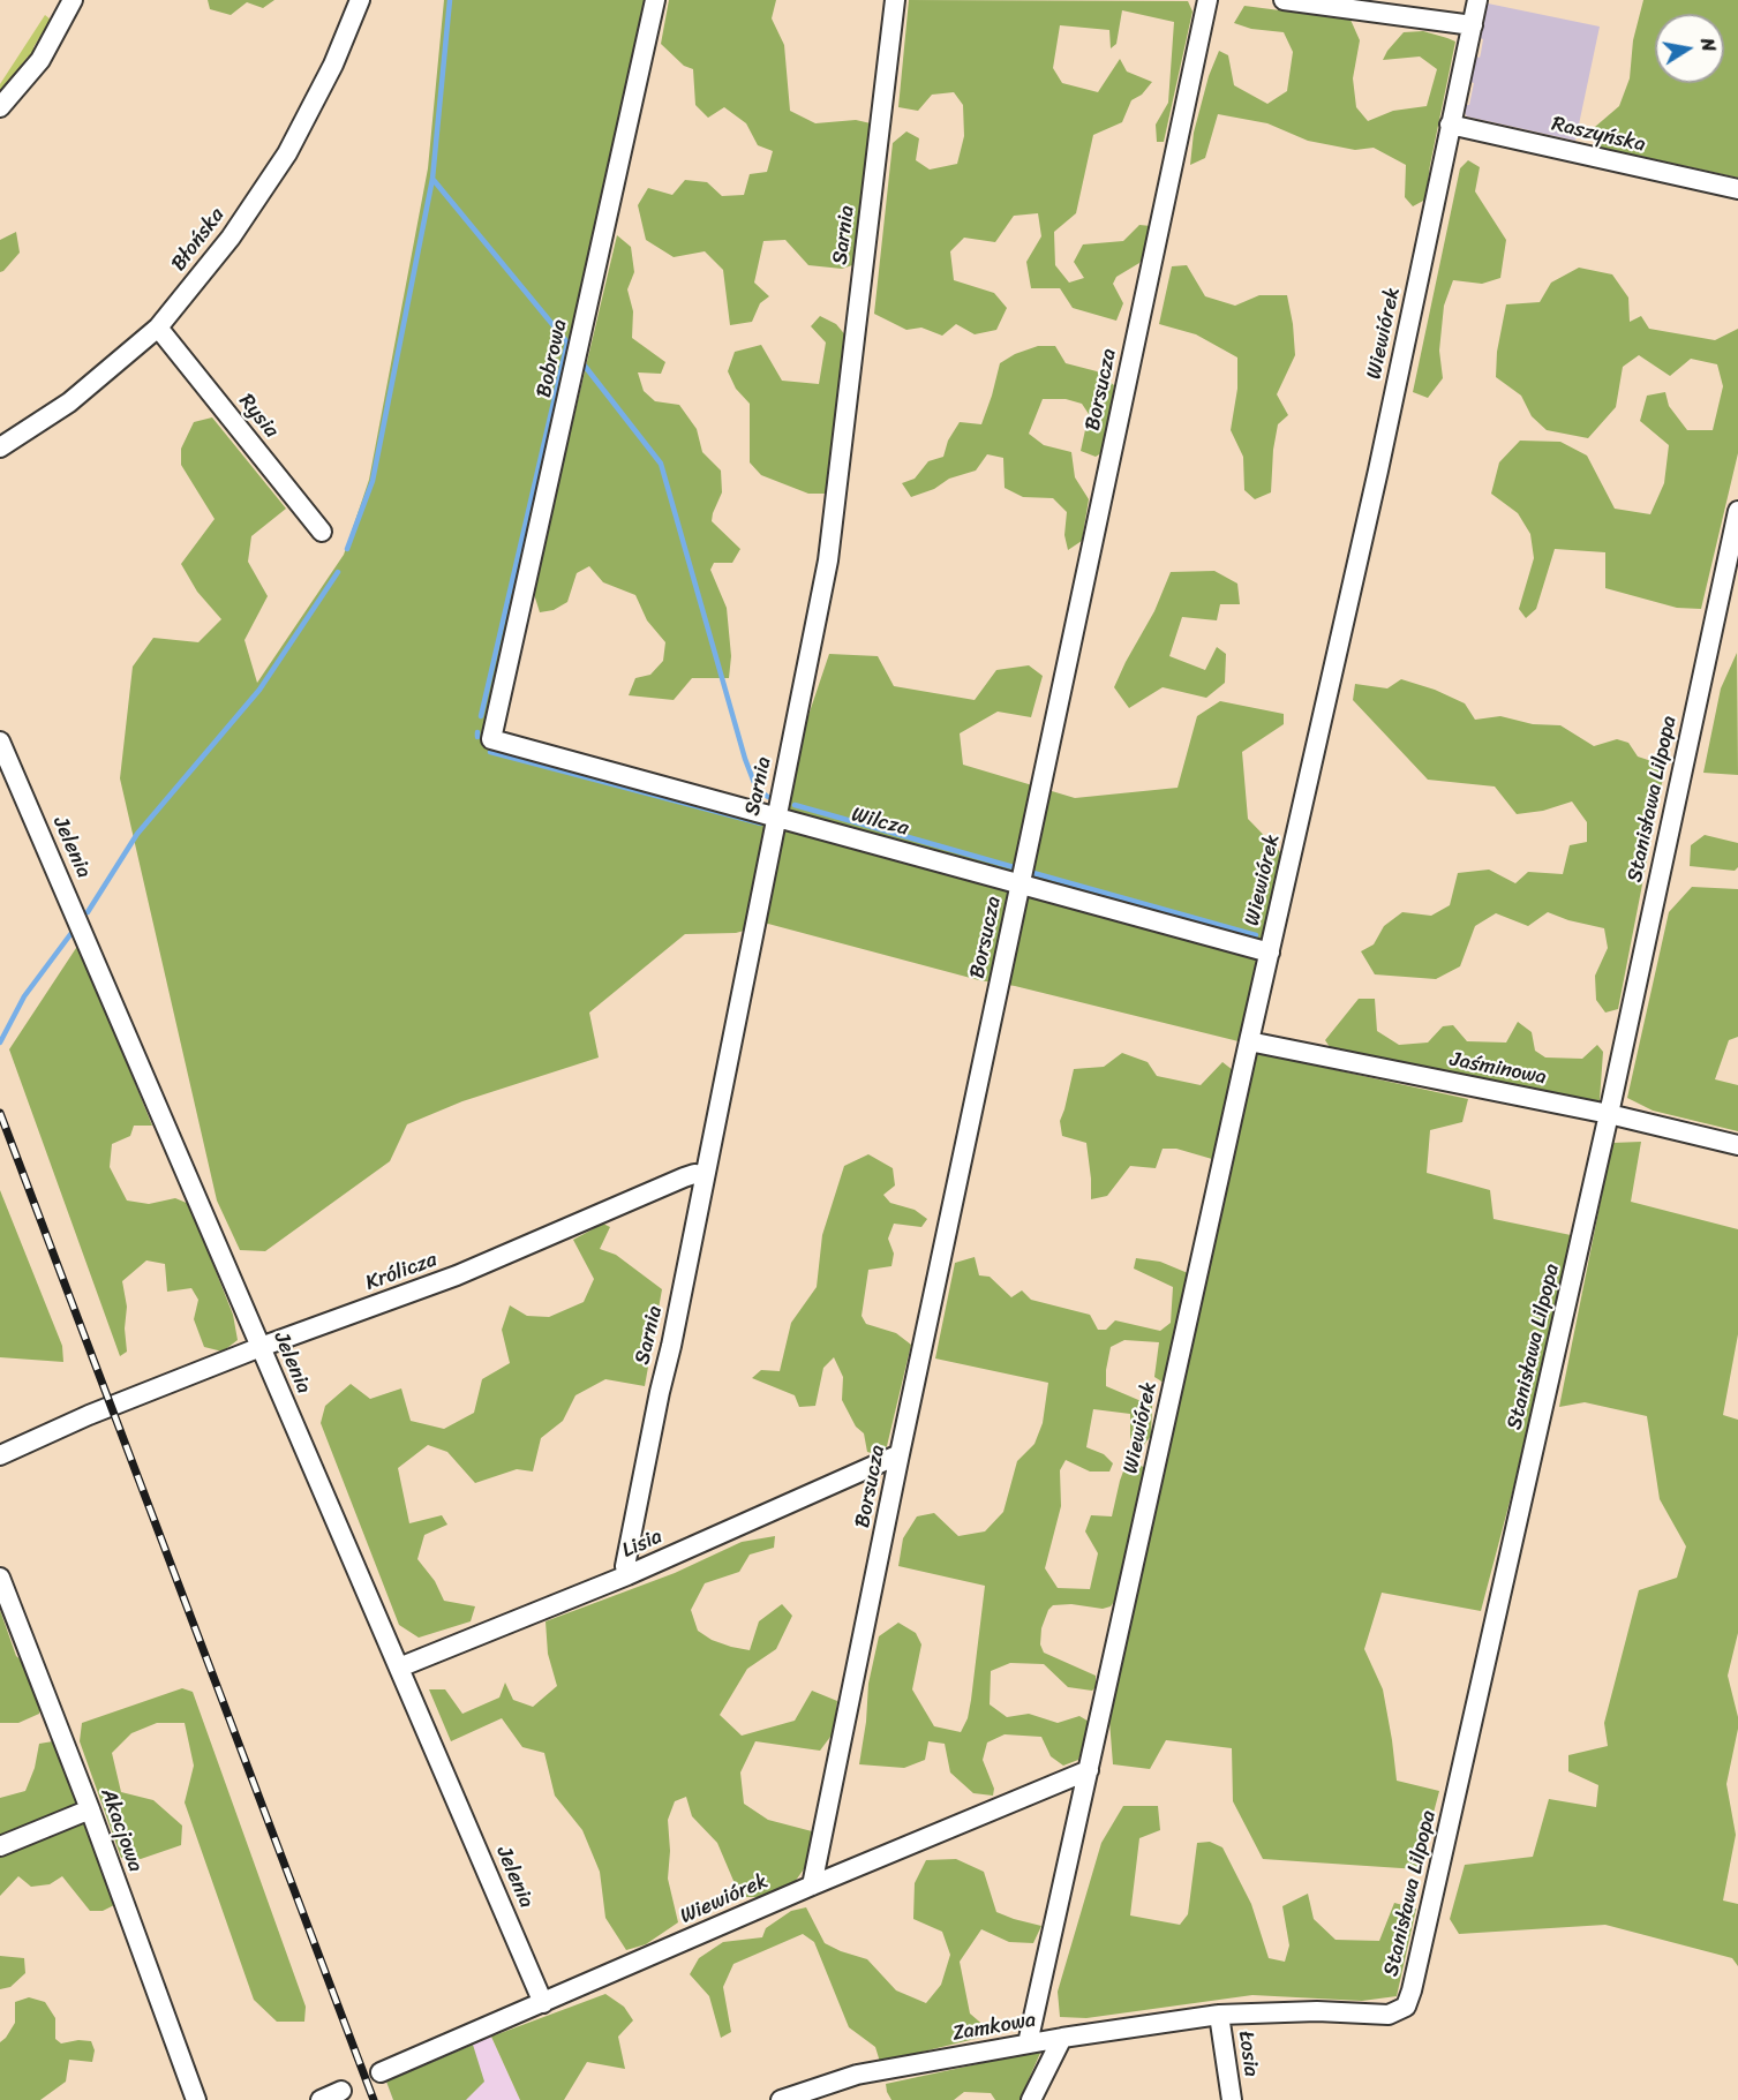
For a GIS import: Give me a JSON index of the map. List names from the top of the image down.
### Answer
{
  "streets": {
    "street": [
      "Raszyńska",
      "Sarnia",
      "Błońska",
      "Wiewiórek",
      "Bobrowa",
      "Borsucza",
      "Rysia",
      "Stanisława Lilpopa",
      "Wilcza",
      "Jelenia",
      "Jaśminowa",
      "Królicza",
      "Lisia",
      "Akacjowa",
      "Zamkowa",
      "Łosia"
    ]
  },
  "crossings": [
    ["Raszyńska", "Wiewiórek"],
    ["Sarnia", "Wilcza"],
    ["Sarnia", "Królicza"],
    ["Sarnia", "Lisia"],
    ["Błońska", "Rysia"],
    ["Wiewiórek", "Borsucza"],
    ["Wiewiórek", "Wilcza"],
    ["Wiewiórek", "Jelenia"],
    ["Wiewiórek", "Jaśminowa"],
    ["Wiewiórek", "Zamkowa"],
    ["Bobrowa", "Wilcza"],
    ["Borsucza", "Wilcza"],
    ["Borsucza", "Lisia"],
    ["Stanisława Lilpopa", "Jaśminowa"],
    ["Stanisława Lilpopa", "Zamkowa"],
    ["Stanisława Lilpopa", "Łosia"],
    ["Jelenia", "Królicza"],
    ["Jelenia", "Lisia"],
    ["Zamkowa", "Łosia"]
  ],
  "north": "right"
}
